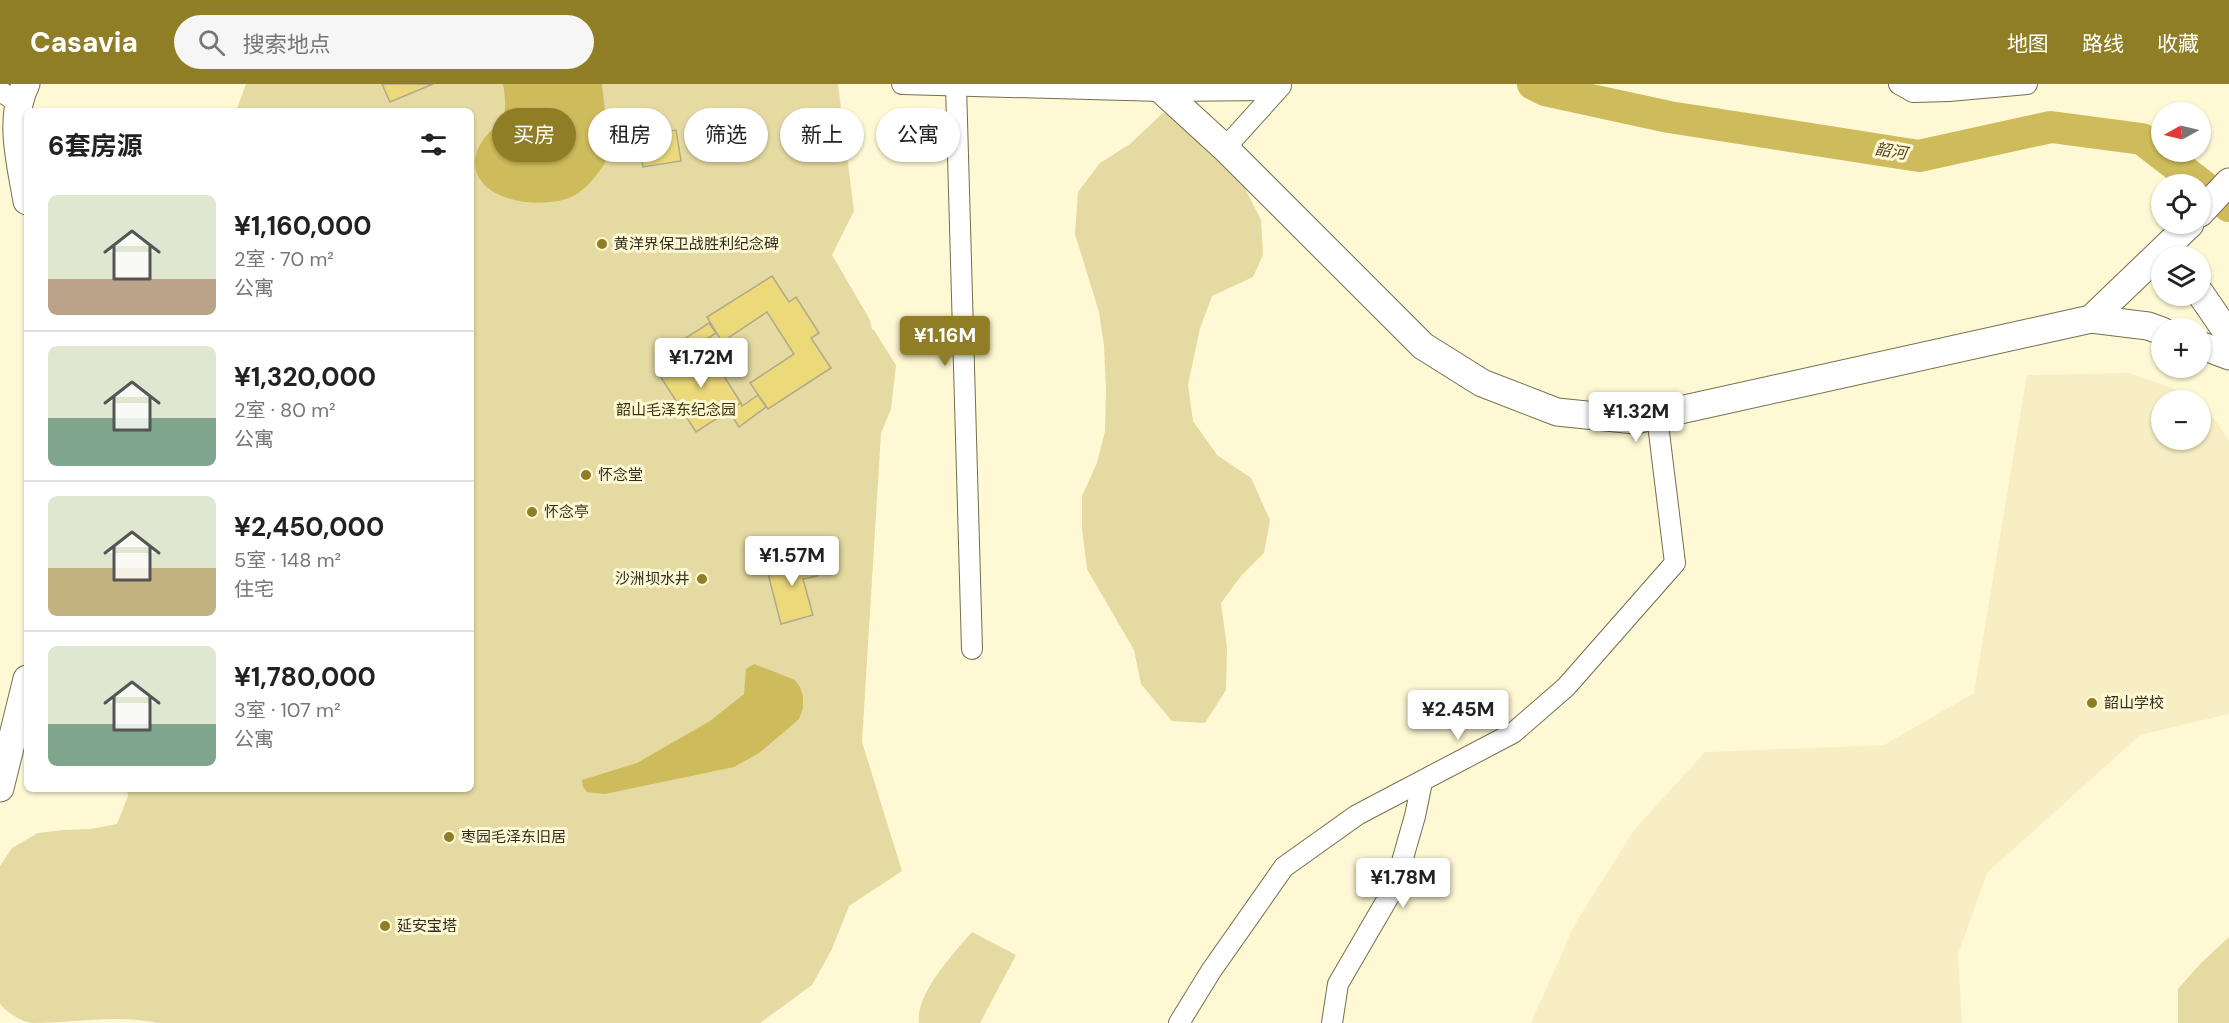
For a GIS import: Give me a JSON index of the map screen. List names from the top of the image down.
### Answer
{
  "water": ["韶河"],
  "parks": ["韶山毛泽东纪念园"],
  "places": [
    "黄洋界保卫战胜利纪念碑",
    "怀念堂",
    "怀念亭",
    "沙洲坝水井",
    "韶山学校",
    "枣园毛泽东旧居",
    "延安宝塔"
  ],
  "north": "left",
  "page": {
    "header": "Casavia",
    "search": "搜索地点",
    "nav": ["地图", "路线", "收藏"],
    "map_buttons": ["+", "−"],
    "chip": [
      "买房",
      "租房",
      "筛选",
      "新上",
      "公寓"
    ],
    "heading": "6套房源",
    "list": [
      {
        "name": "¥1,160,000",
        "note": "2室 · 70 m² · 公寓"
      },
      {
        "name": "¥1,320,000",
        "note": "2室 · 80 m² · 公寓"
      },
      {
        "name": "¥2,450,000",
        "note": "5室 · 148 m² · 住宅"
      },
      {
        "name": "¥1,780,000",
        "note": "3室 · 107 m² · 公寓"
      }
    ],
    "price": [
      "¥1.16M",
      "¥1.72M",
      "¥1.32M",
      "¥1.57M",
      "¥2.45M",
      "¥1.78M"
    ]
  }
}
